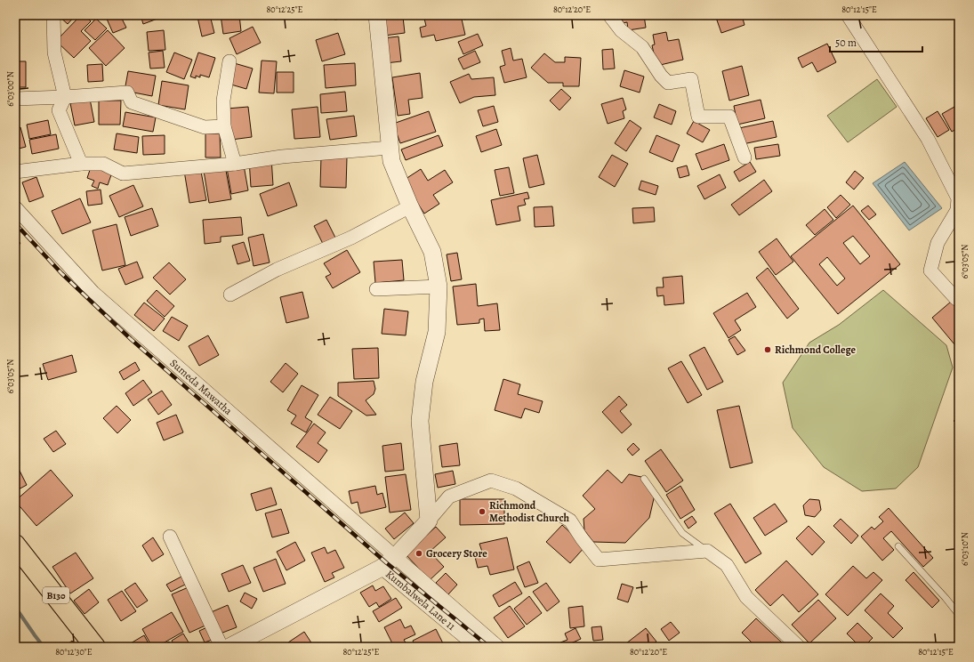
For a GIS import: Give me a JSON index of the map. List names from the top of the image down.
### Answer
{
  "streets": {
    "main road": ["B130"],
    "street": ["Sumeda Mawatha", "Kumbalwela Lane 11"]
  },
  "crossings": [
    ["Sumeda Mawatha", "Kumbalwela Lane 11"]
  ],
  "places": ["Richmond College", "Richmond Methodist Church", "Grocery Store"],
  "scale_bar": "50 m",
  "coordinates": [
    "80°12'25\"E",
    "80°12'20\"E",
    "80°12'15\"E",
    "6°03'00\"N",
    "6°03'05\"N",
    "6°03'10\"N",
    "80°12'30\"E"
  ]
}
